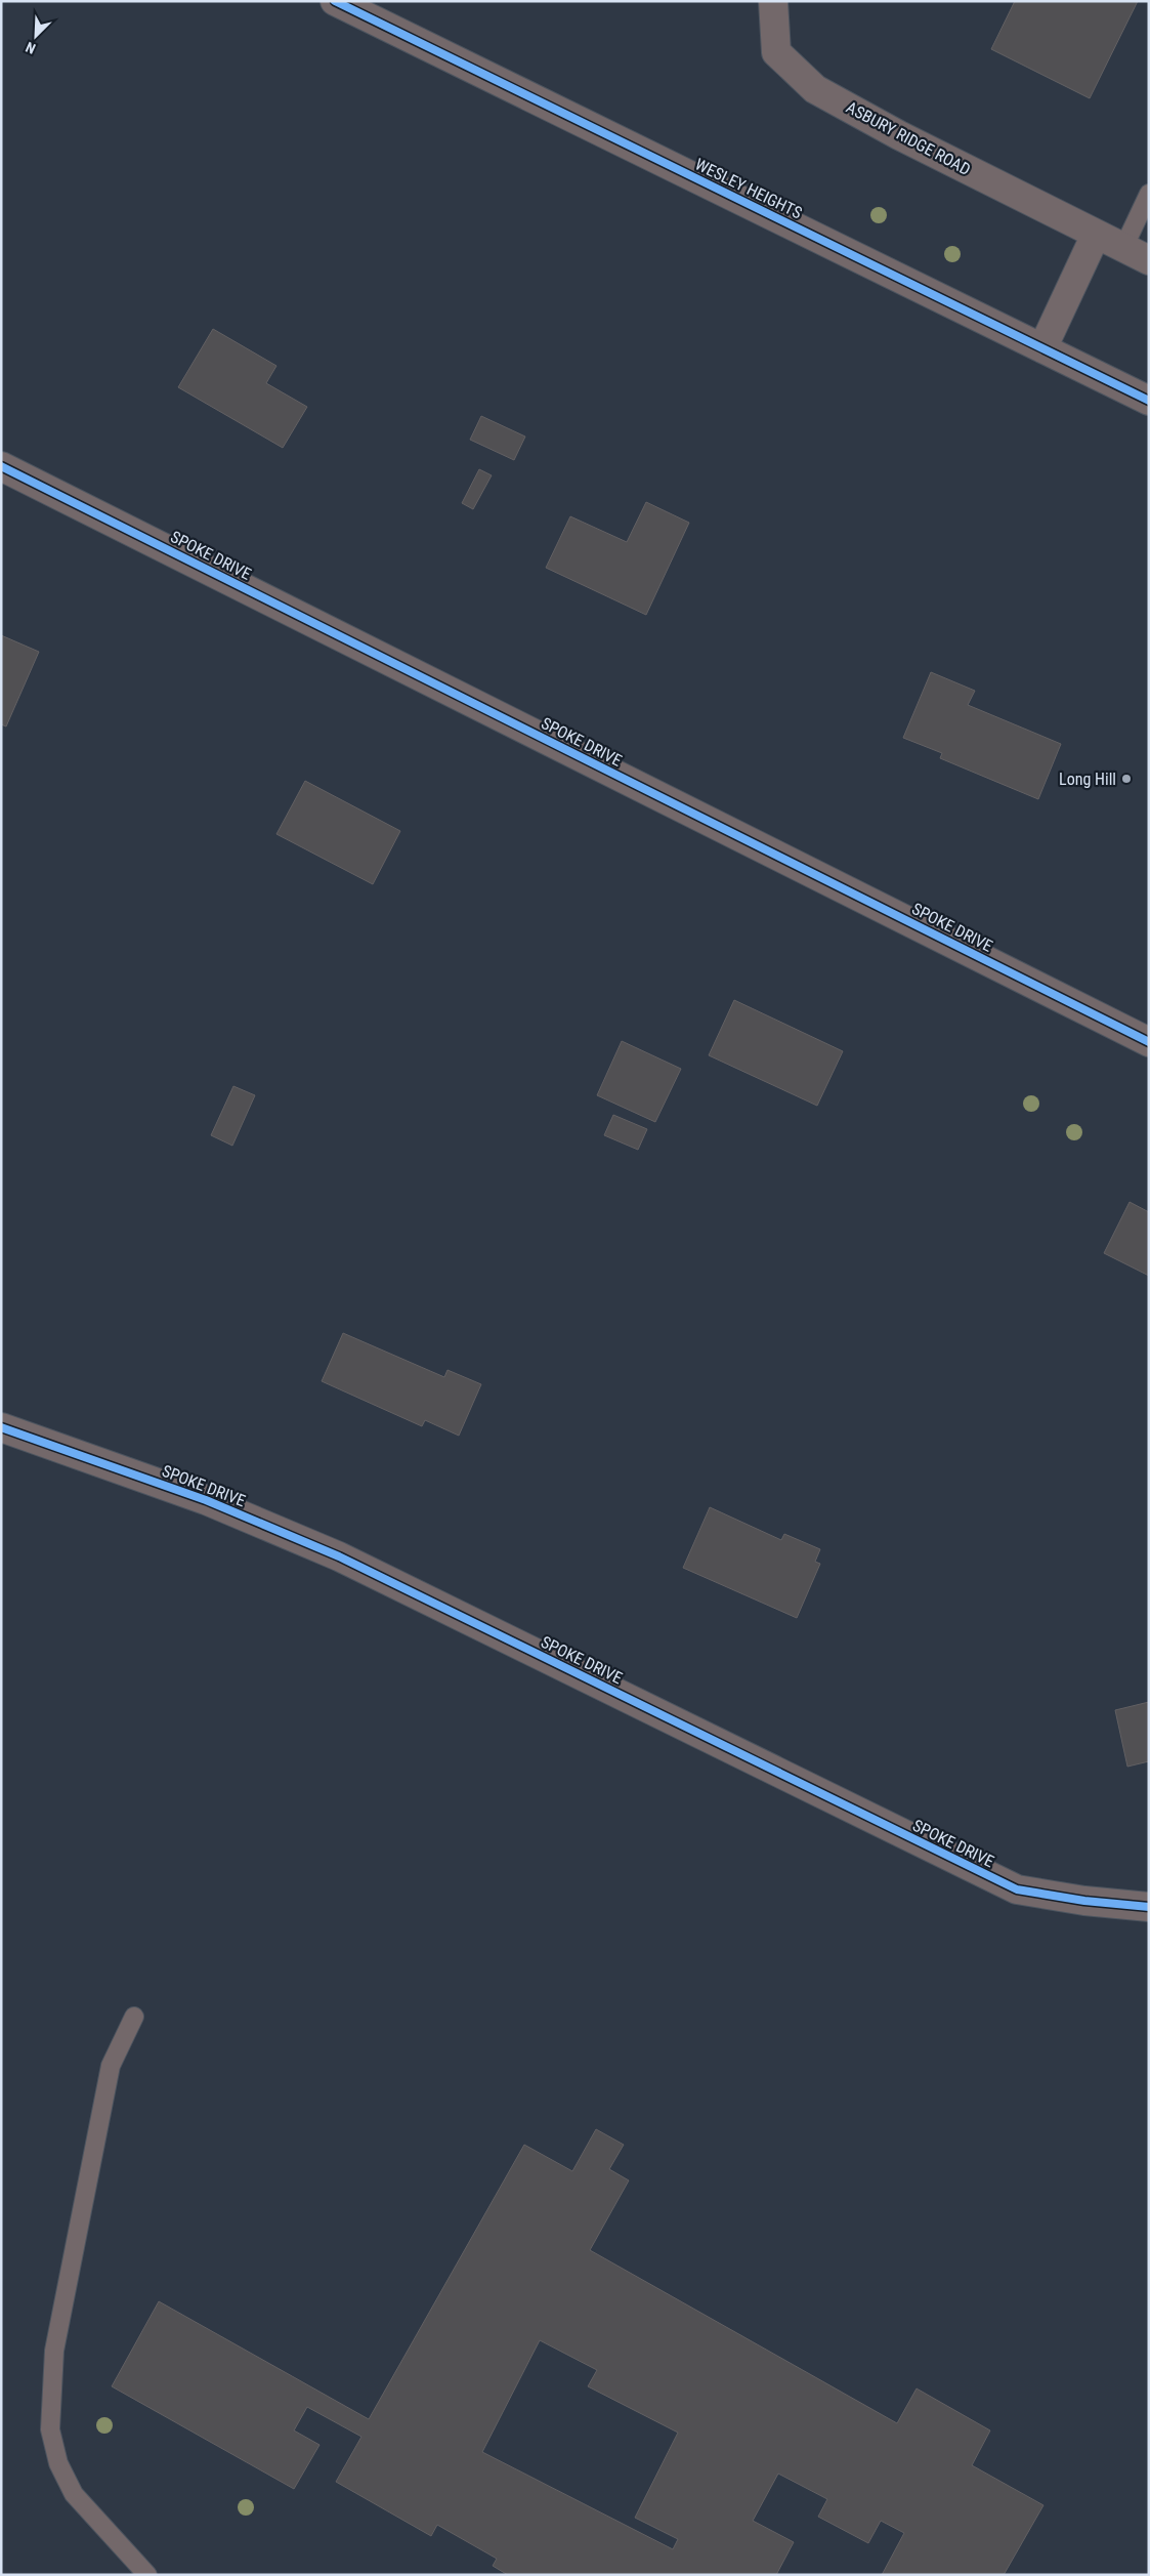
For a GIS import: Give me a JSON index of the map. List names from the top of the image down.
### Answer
{
  "streets": {
    "street": ["ASBURY RIDGE ROAD", "WESLEY HEIGHTS", "SPOKE DRIVE"]
  },
  "places": ["Long Hill"],
  "north": "bottom left"
}
